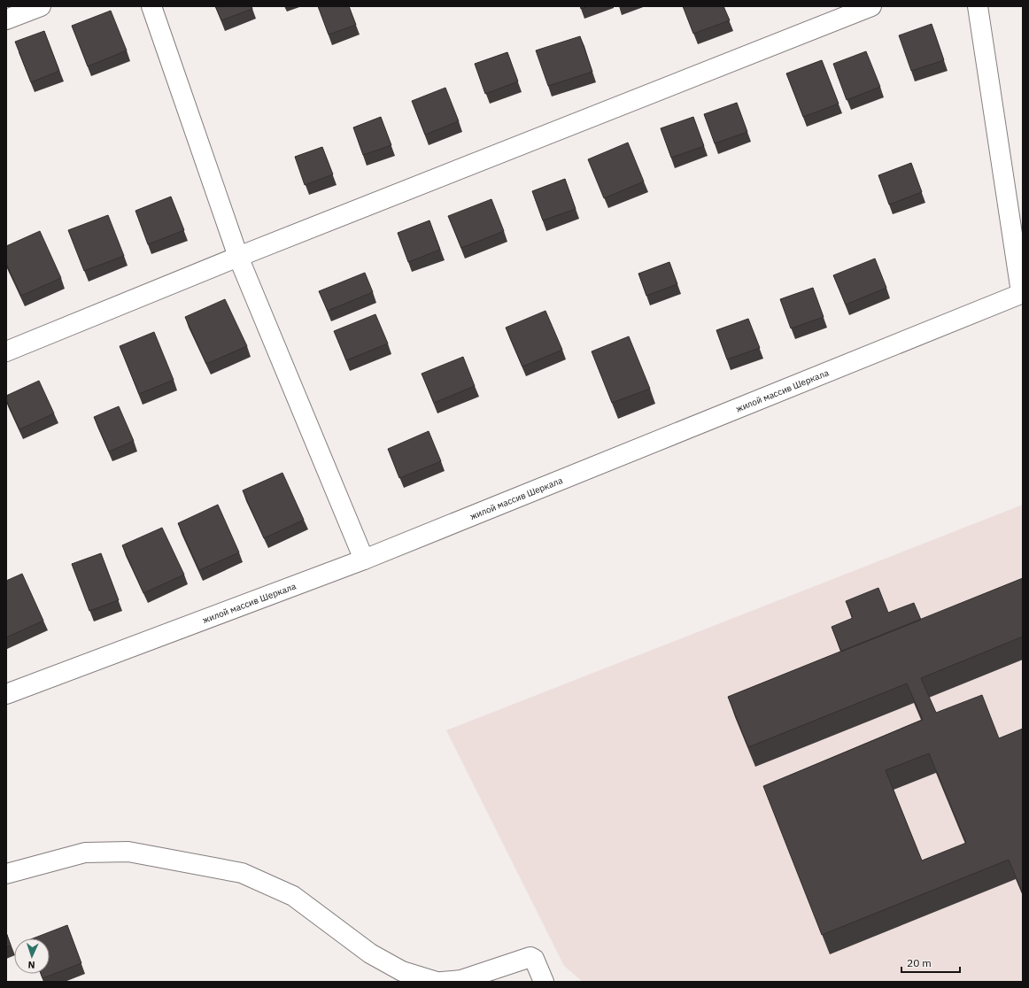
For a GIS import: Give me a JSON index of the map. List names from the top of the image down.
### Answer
{
  "streets": {
    "street": ["жилой массив Шеркала"]
  },
  "scale_bar": "20 m",
  "north": "bottom"
}
